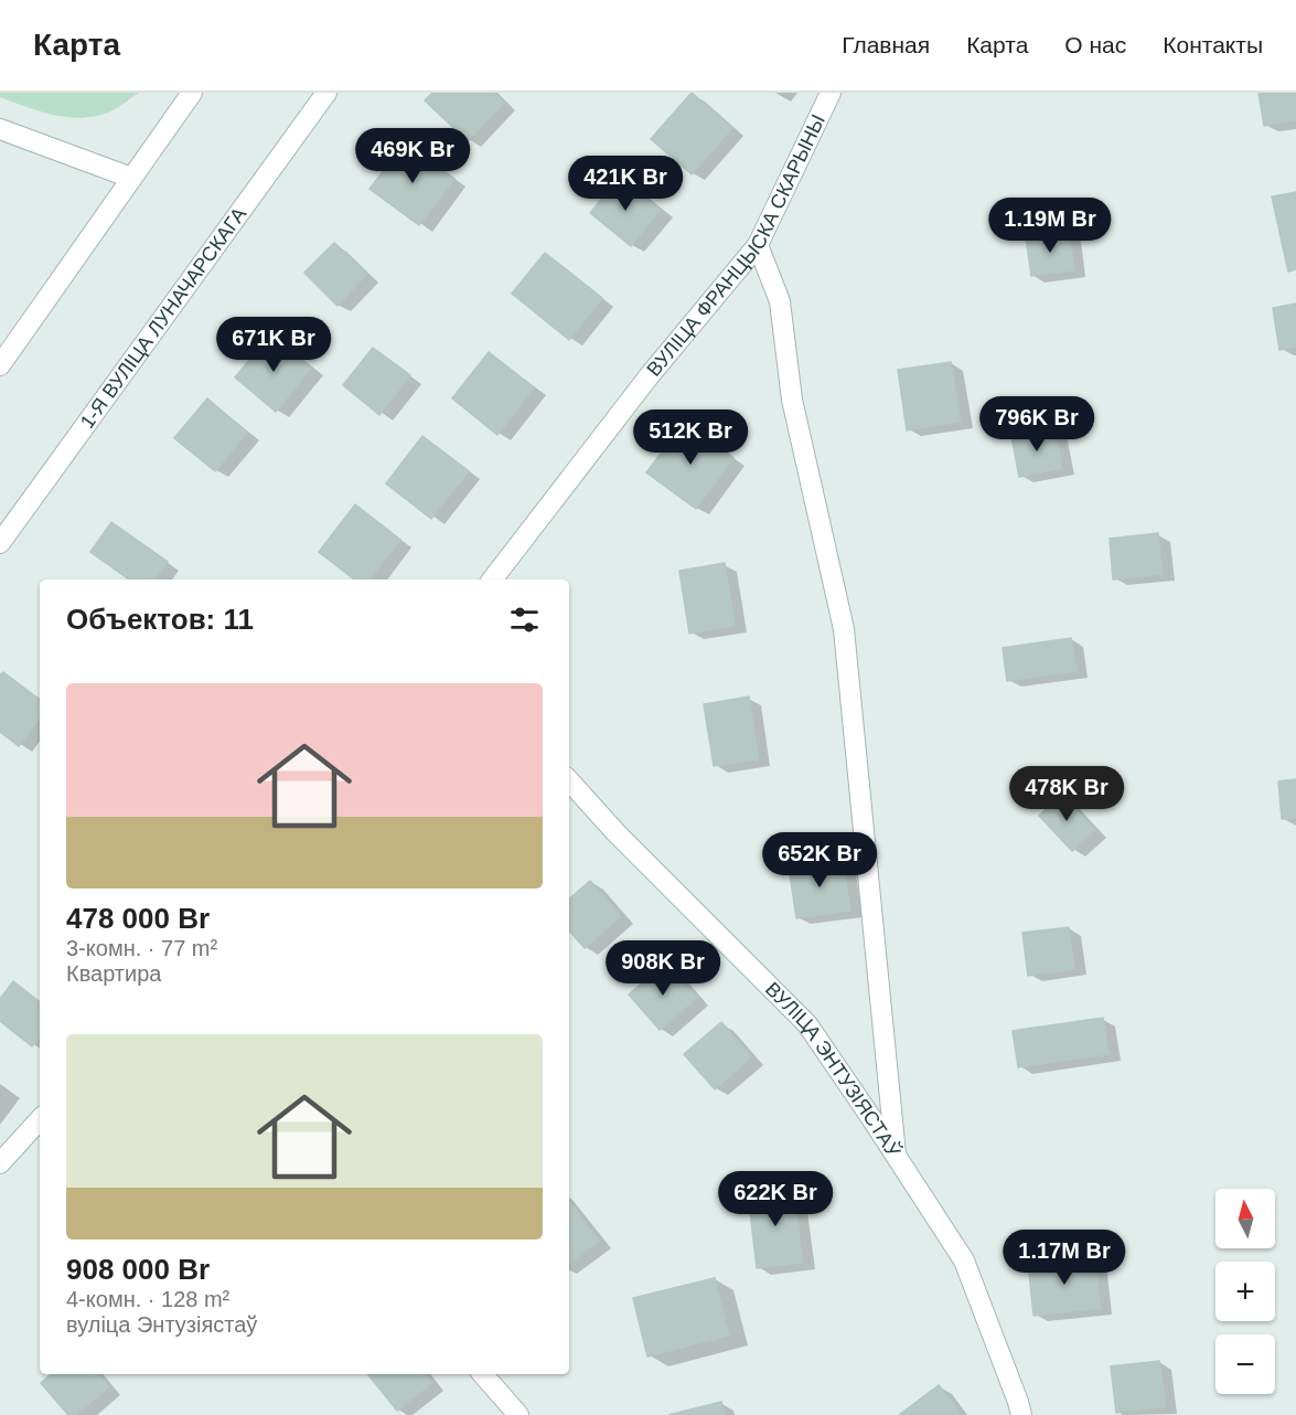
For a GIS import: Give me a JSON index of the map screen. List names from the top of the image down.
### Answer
{
  "streets": {
    "street": ["ВУЛІЦА ФРАНЦЫСКА СКАРЫНЫ", "1-Я ВУЛІЦА ЛУНАЧАРСКАГА", "ВУЛІЦА ЭНТУЗІЯСТАЎ"]
  },
  "north": "top",
  "page": {
    "header": "Карта",
    "nav": [
      "Главная",
      "Карта",
      "О нас",
      "Контакты"
    ],
    "price": [
      "469K Br",
      "421K Br",
      "1.19M Br",
      "671K Br",
      "796K Br",
      "512K Br",
      "478K Br",
      "652K Br",
      "908K Br",
      "622K Br",
      "1.17M Br"
    ],
    "heading": "Объектов: 11",
    "list": [
      {
        "name": "478 000 Br",
        "note": "3-комн. · 77 m² · Квартира"
      },
      {
        "name": "908 000 Br",
        "note": "4-комн. · 128 m² · вуліца Энтузіястаў"
      }
    ],
    "map_buttons": ["+", "−"]
  }
}
